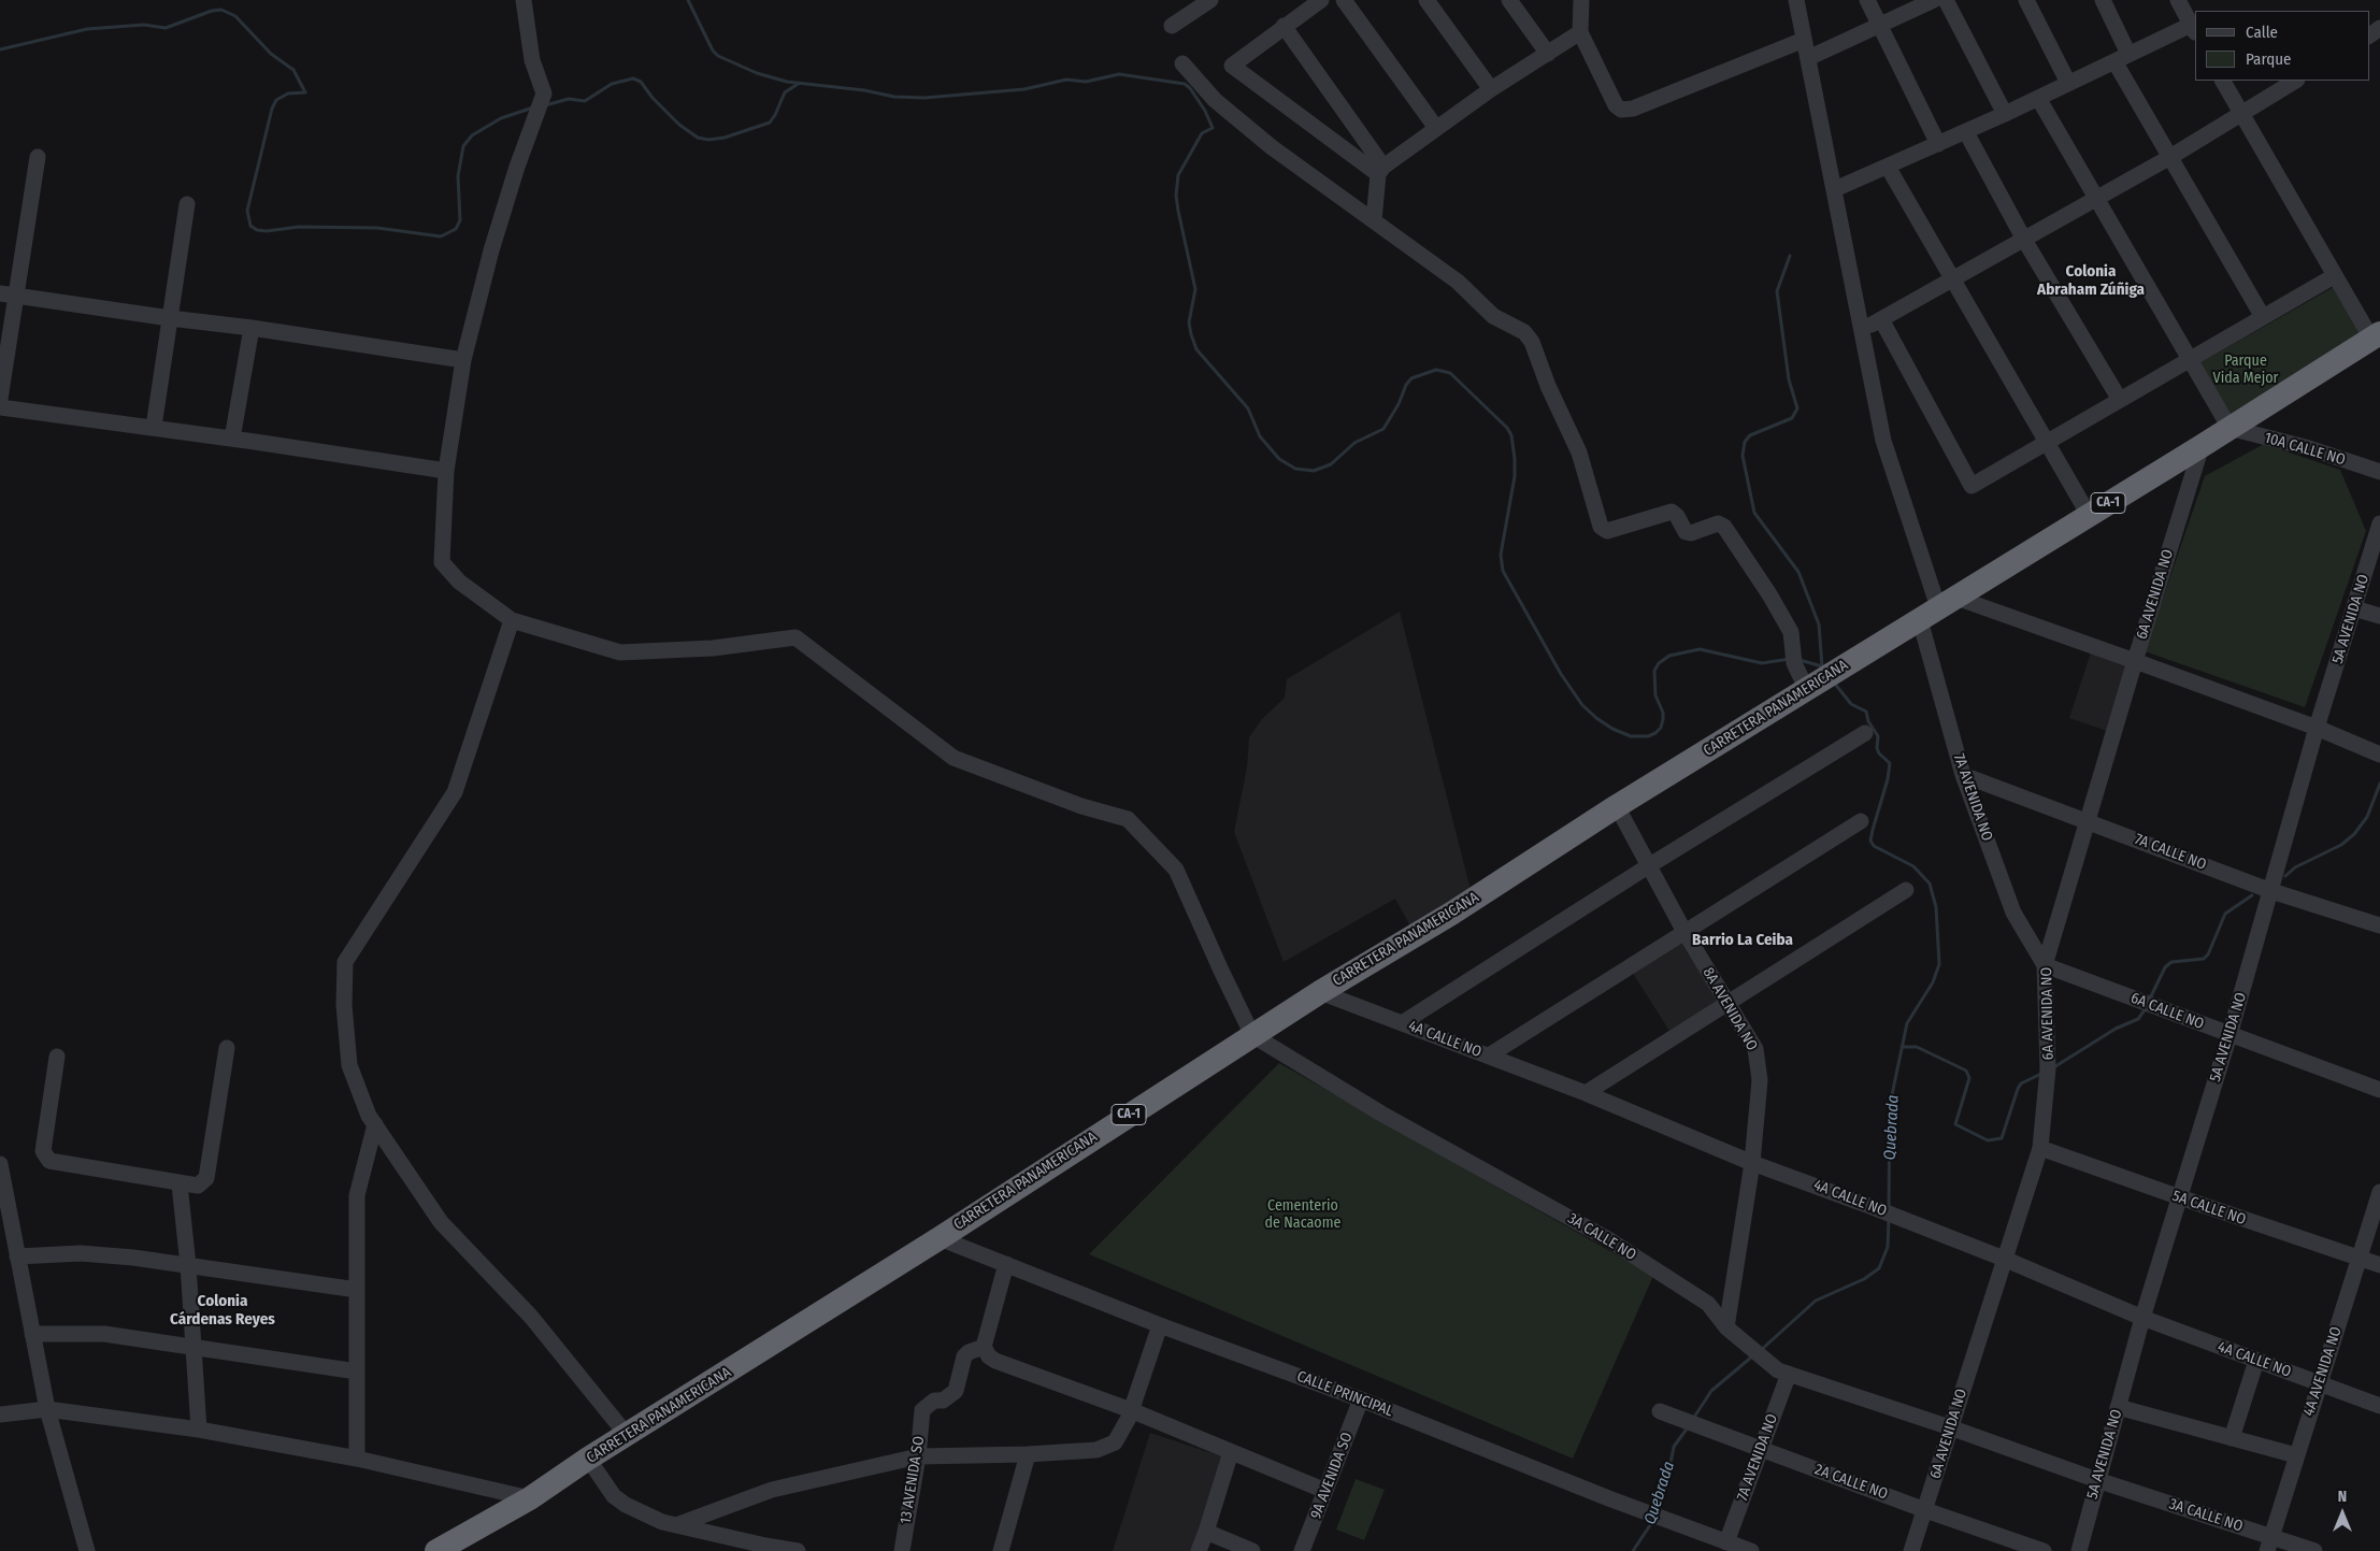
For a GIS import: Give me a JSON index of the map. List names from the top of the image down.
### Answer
{
  "streets": {
    "highway": ["CA-1", "CARRETERA PANAMERICANA"],
    "street": [
      "10A CALLE NO",
      "6A AVENIDA NO",
      "5A AVENIDA NO",
      "7A AVENIDA NO",
      "7A CALLE NO",
      "8A AVENIDA NO",
      "6A CALLE NO",
      "4A CALLE NO",
      "5A CALLE NO",
      "3A CALLE NO",
      "4A AVENIDA NO",
      "CALLE PRINCIPAL",
      "9A AVENIDA SO",
      "13 AVENIDA SO",
      "2A CALLE NO"
    ]
  },
  "crossings": [
    ["10A CALLE NO", "CARRETERA PANAMERICANA"],
    ["6A AVENIDA NO", "CARRETERA PANAMERICANA"],
    ["6A AVENIDA NO", "7A AVENIDA NO"],
    ["6A AVENIDA NO", "7A CALLE NO"],
    ["6A AVENIDA NO", "6A CALLE NO"],
    ["6A AVENIDA NO", "4A CALLE NO"],
    ["6A AVENIDA NO", "5A CALLE NO"],
    ["6A AVENIDA NO", "3A CALLE NO"],
    ["6A AVENIDA NO", "2A CALLE NO"],
    ["5A AVENIDA NO", "7A CALLE NO"],
    ["5A AVENIDA NO", "6A CALLE NO"],
    ["5A AVENIDA NO", "4A CALLE NO"],
    ["5A AVENIDA NO", "5A CALLE NO"],
    ["5A AVENIDA NO", "3A CALLE NO"],
    ["CARRETERA PANAMERICANA", "7A AVENIDA NO"],
    ["CARRETERA PANAMERICANA", "8A AVENIDA NO"],
    ["CARRETERA PANAMERICANA", "4A CALLE NO"],
    ["CARRETERA PANAMERICANA", "3A CALLE NO"],
    ["CARRETERA PANAMERICANA", "CALLE PRINCIPAL"],
    ["7A AVENIDA NO", "7A CALLE NO"],
    ["7A AVENIDA NO", "6A CALLE NO"],
    ["7A AVENIDA NO", "3A CALLE NO"],
    ["7A AVENIDA NO", "CALLE PRINCIPAL"],
    ["7A AVENIDA NO", "2A CALLE NO"],
    ["8A AVENIDA NO", "4A CALLE NO"],
    ["8A AVENIDA NO", "3A CALLE NO"],
    ["4A CALLE NO", "4A AVENIDA NO"],
    ["5A CALLE NO", "4A AVENIDA NO"],
    ["3A CALLE NO", "4A AVENIDA NO"],
    ["CALLE PRINCIPAL", "9A AVENIDA SO"]
  ],
  "districts": ["Colonia Abraham Zúñiga", "Barrio La Ceiba", "Colonia Cárdenas Reyes"],
  "water": ["Quebrada"],
  "parks": ["Parque Vida Mejor", "Cementerio de Nacaome"],
  "legend": ["Calle", "Parque"],
  "north": "top"
}
